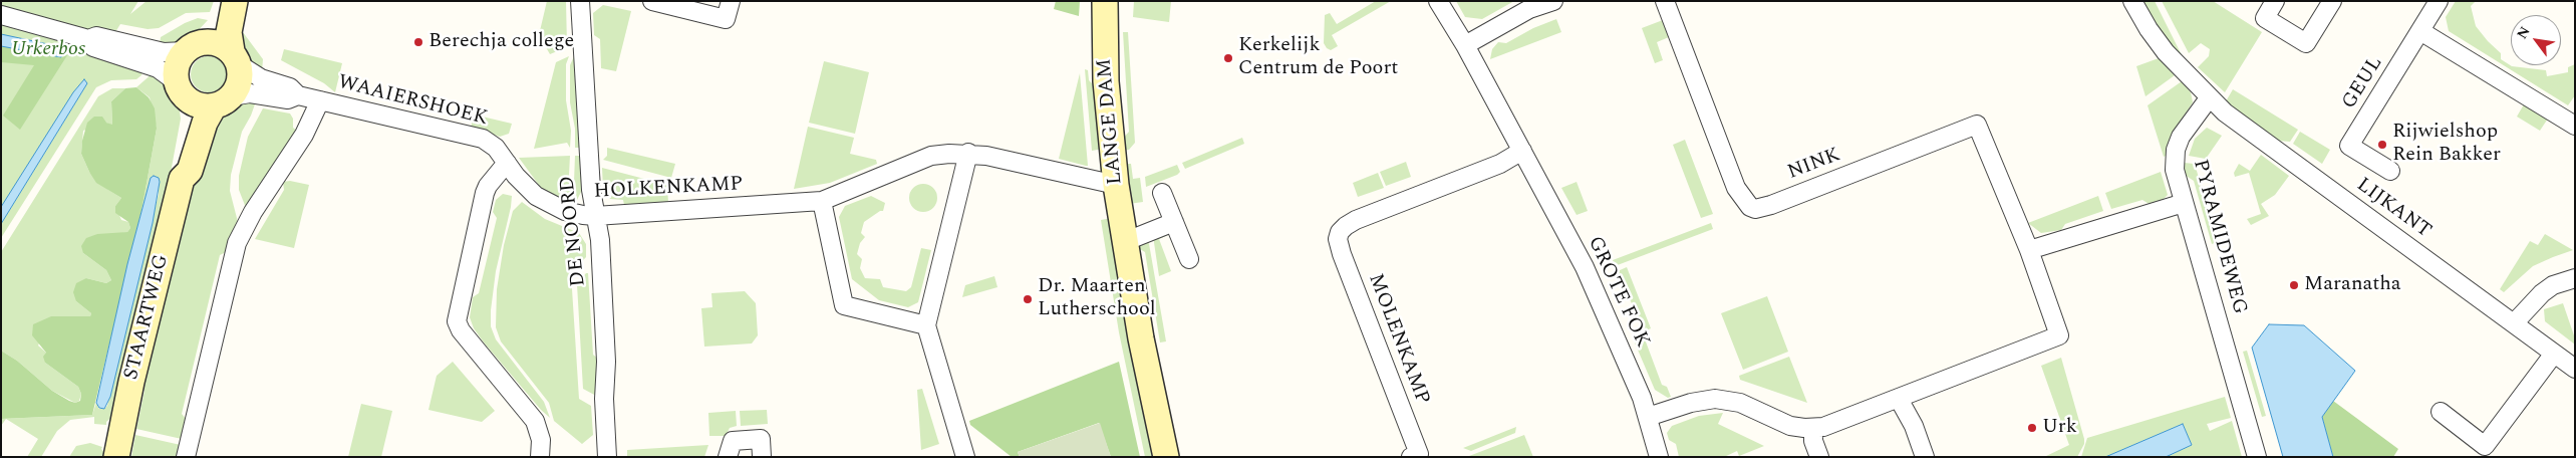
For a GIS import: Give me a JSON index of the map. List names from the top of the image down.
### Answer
{
  "streets": {
    "main road": ["LANGE DAM", "STAARTWEG"],
    "street": [
      "GEUL",
      "WAAIERSHOEK",
      "NINK",
      "HOLKENKAMP",
      "LIJKANT",
      "DE NOORD",
      "PYRAMIDEWEG",
      "GROTE FOK",
      "MOLENKAMP"
    ]
  },
  "crossings": [
    ["WAAIERSHOEK", "HOLKENKAMP"],
    ["LANGE DAM", "HOLKENKAMP"],
    ["NINK", "GROTE FOK"],
    ["HOLKENKAMP", "DE NOORD"],
    ["LIJKANT", "PYRAMIDEWEG"],
    ["GROTE FOK", "MOLENKAMP"]
  ],
  "parks": ["Urkerbos"],
  "places": [
    "Berechja college",
    "Kerkelijk Centrum de Poort",
    "Rijwielshop Rein Bakker",
    "Maranatha",
    "Dr. Maarten Lutherschool",
    "Urk"
  ],
  "north": "top left"
}
